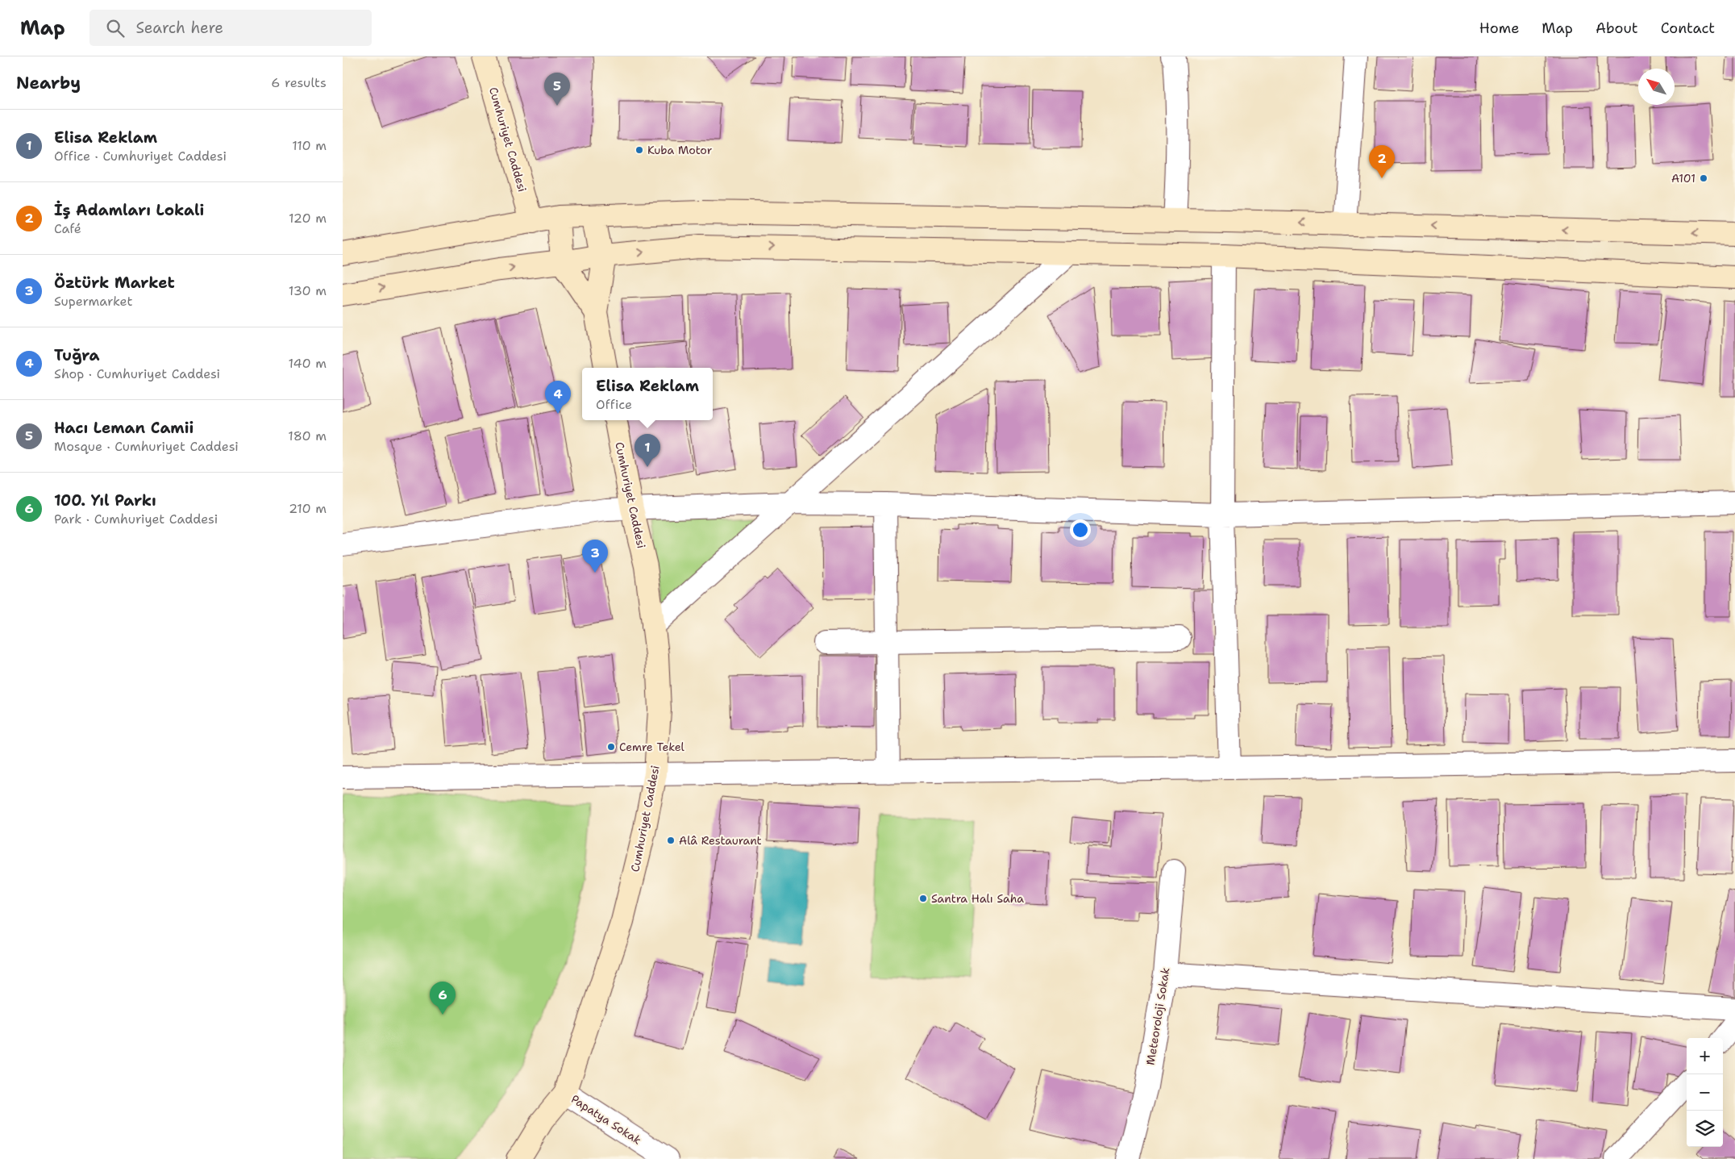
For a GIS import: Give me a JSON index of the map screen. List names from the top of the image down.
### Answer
{
  "streets": {
    "street": ["Cumhuriyet Caddesi", "Meteoroloji Sokak", "Papatya Sokak"]
  },
  "crossings": [
    ["Cumhuriyet Caddesi", "Papatya Sokak"]
  ],
  "places": [
    "Kuba Motor",
    "A101",
    "Cemre Tekel",
    "Alâ Restaurant",
    "Santra Halı Saha"
  ],
  "north": "top left",
  "page": {
    "header": "Map",
    "search": "Search here",
    "nav": [
      "Home",
      "Map",
      "About",
      "Contact"
    ],
    "heading": ["Nearby", "6 results"],
    "pins": [
      "5",
      "2",
      "4",
      "1",
      "3",
      "6"
    ],
    "list": [
      {
        "mark": "1",
        "name": "Elisa Reklam",
        "note": "Office · Cumhuriyet Caddesi",
        "value": "110 m"
      },
      {
        "mark": "2",
        "name": "İş Adamları Lokali",
        "note": "Café",
        "value": "120 m"
      },
      {
        "mark": "3",
        "name": "Öztürk Market",
        "note": "Supermarket",
        "value": "130 m"
      },
      {
        "mark": "4",
        "name": "Tuğra",
        "note": "Shop · Cumhuriyet Caddesi",
        "value": "140 m"
      },
      {
        "mark": "5",
        "name": "Hacı Leman Camii",
        "note": "Mosque · Cumhuriyet Caddesi",
        "value": "180 m"
      },
      {
        "mark": "6",
        "name": "100. Yıl Parkı",
        "note": "Park · Cumhuriyet Caddesi",
        "value": "210 m"
      }
    ],
    "popup": ["Elisa Reklam", "Office"],
    "map_buttons": ["+", "−"]
  }
}
